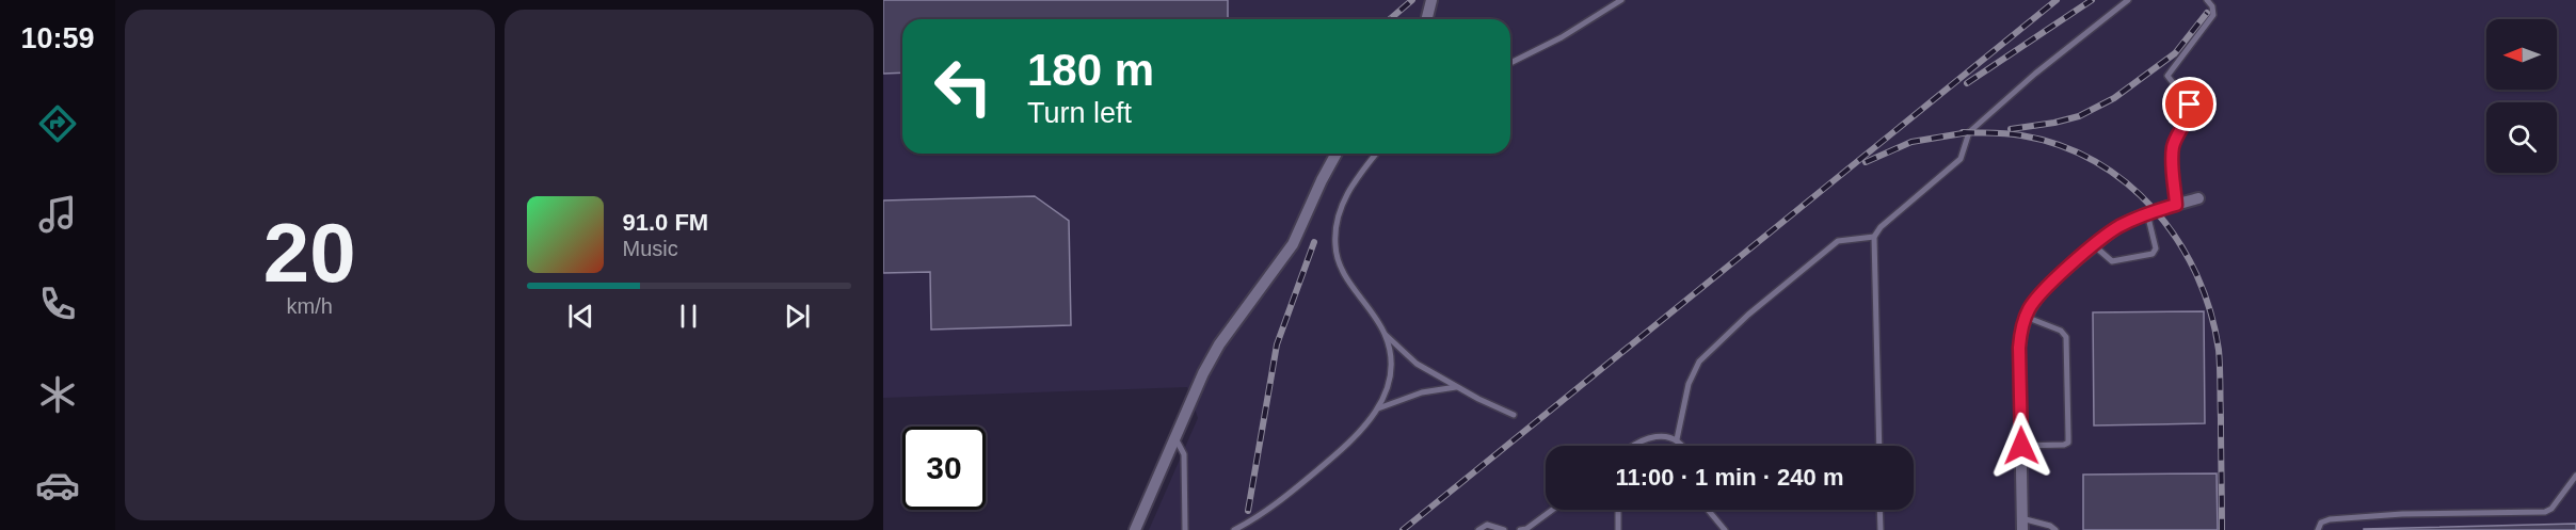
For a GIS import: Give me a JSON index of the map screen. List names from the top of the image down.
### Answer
{
  "north": "left",
  "page": {
    "tabs": "10:59",
    "tile": ["20", "km/h"],
    "turn": ["180 m", "Turn left"],
    "song": ["91.0 FM", "Music"],
    "limit": "30",
    "trip": "11:00 · 1 min · 240 m"
  }
}
